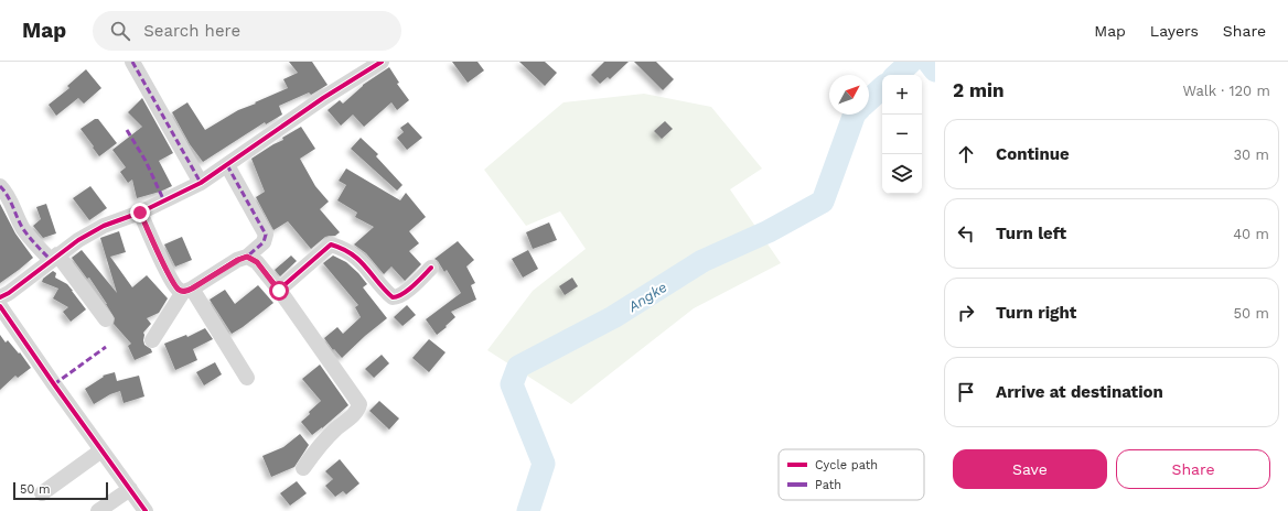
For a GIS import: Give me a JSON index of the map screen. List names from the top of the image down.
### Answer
{
  "water": ["Angke"],
  "legend": ["Cycle path", "Path"],
  "scale_bar": "50 m",
  "north": "top right",
  "page": {
    "header": "Map",
    "search": "Search here",
    "nav": ["Map", "Layers", "Share"],
    "heading": ["2 min", "Walk · 120 m"],
    "map_buttons": ["+", "−"],
    "list": [
      ["Continue", "30 m"],
      ["Turn left", "40 m"],
      ["Turn right", "50 m"],
      "Arrive at destination"
    ],
    "buttons": ["Save", "Share"],
    "scale": "50 m"
  }
}
